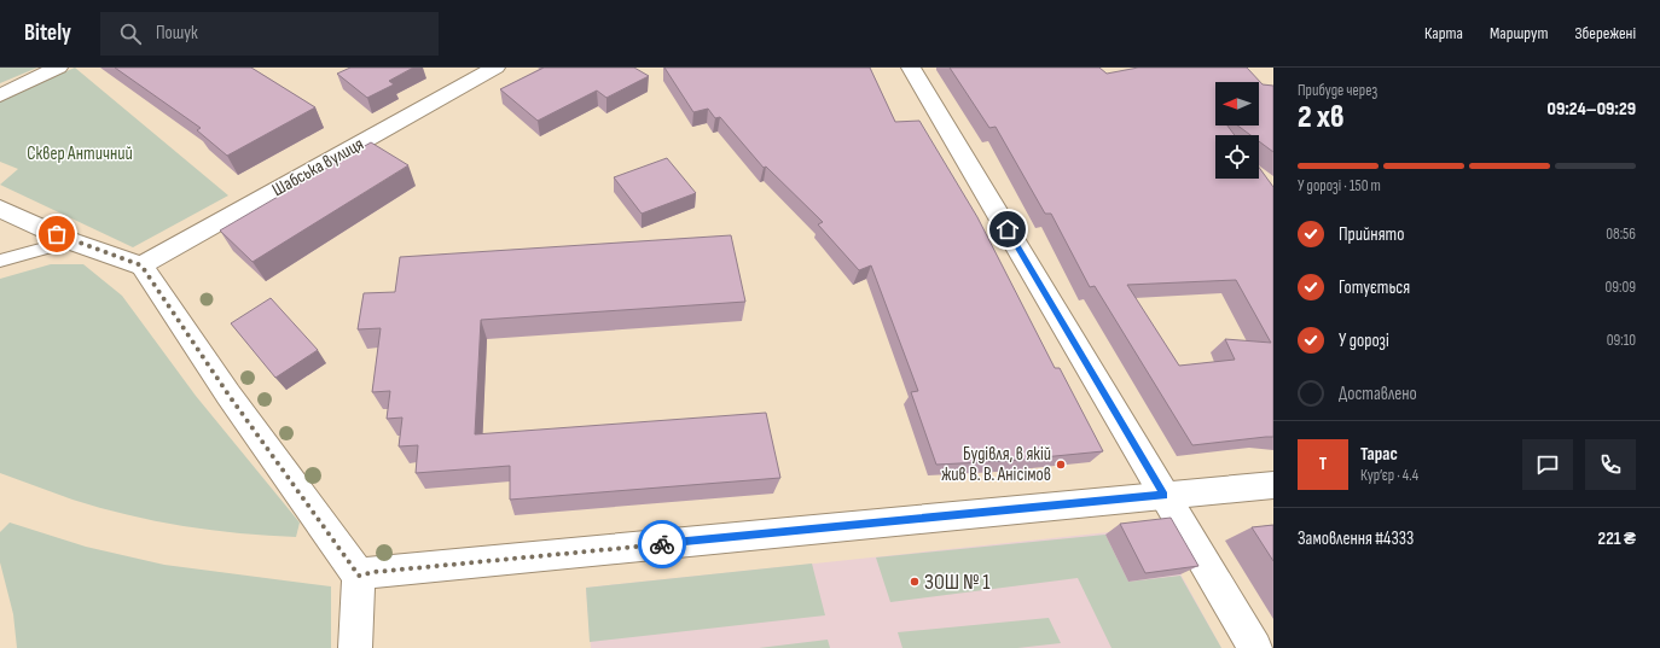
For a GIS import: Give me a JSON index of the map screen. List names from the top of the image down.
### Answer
{
  "streets": {
    "street": ["Шабська вулиця"]
  },
  "parks": ["Сквер Античний"],
  "places": ["Будівля, в якій жив В. В. Анісімов", "ЗОШ № 1"],
  "north": "left",
  "page": {
    "header": "Bitely",
    "search": "Пошук",
    "nav": ["Карта", "Маршрут", "Збережені"],
    "heading": ["2 хв", "Прибуде через", "09:24–09:29"],
    "panel": [
      "Тарас",
      "Кур’єр · 4.4",
      "Замовлення #4333",
      "221 ₴"
    ],
    "bar": "У дорозі · 150 m",
    "list": [
      ["Прийнято", "08:56"],
      ["Готується", "09:09"],
      ["У дорозі", "09:10"],
      "Доставлено"
    ],
    "round": "Т"
  }
}
